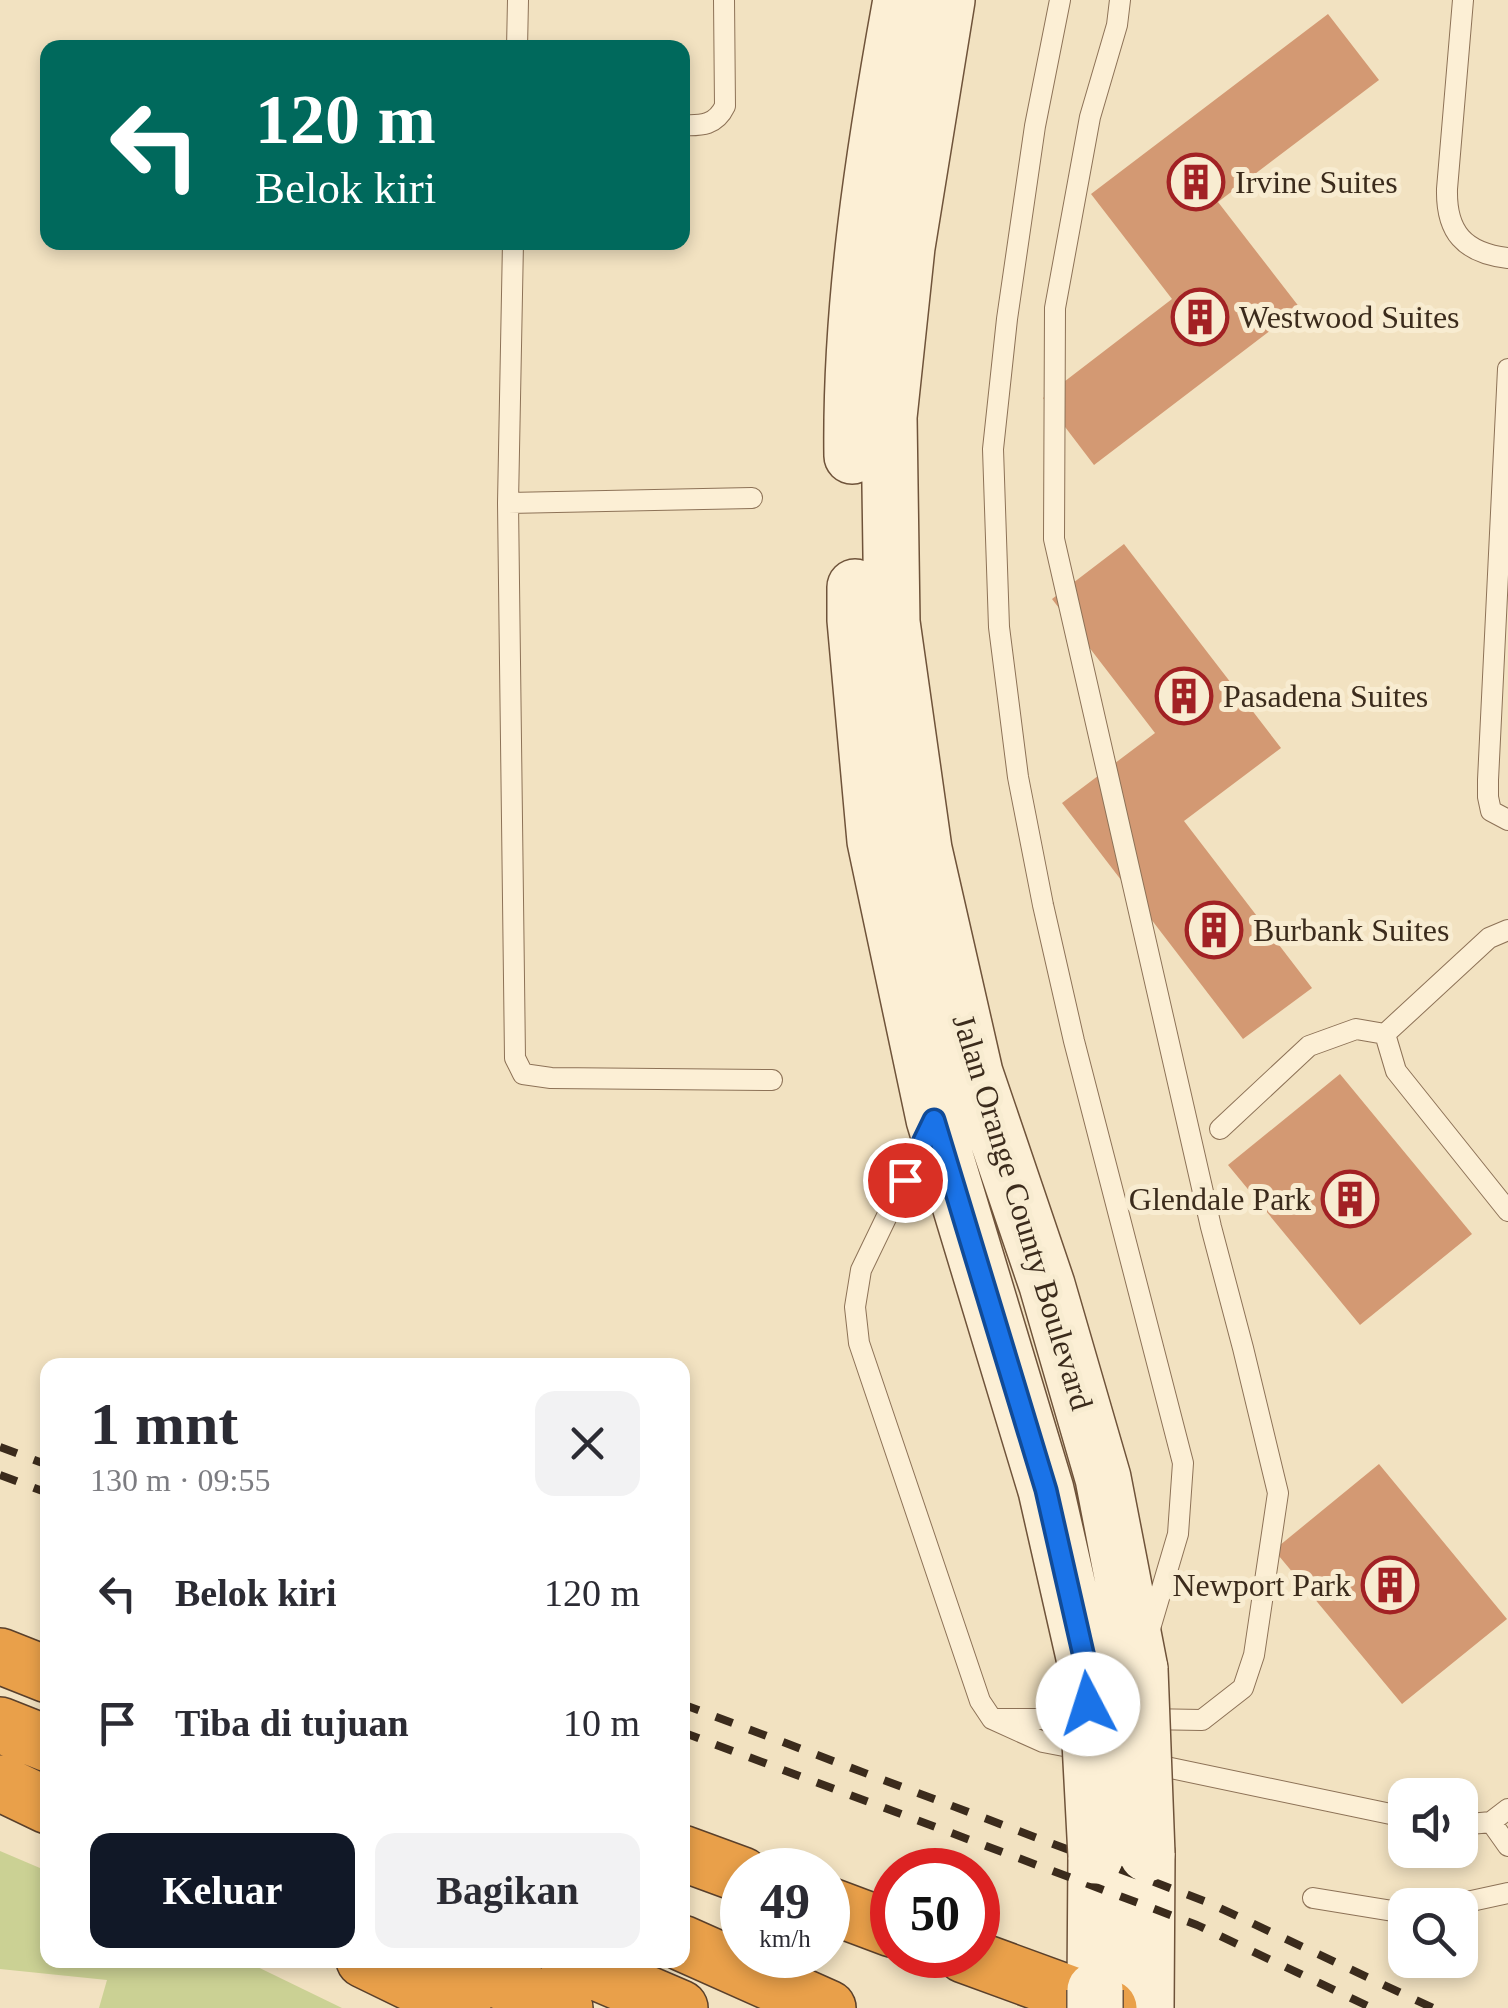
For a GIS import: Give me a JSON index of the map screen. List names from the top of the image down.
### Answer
{
  "streets": {
    "main road": ["Jalan Orange County Boulevard"]
  },
  "places": {
    "building": [
      "Irvine Suites",
      "Westwood Suites",
      "Pasadena Suites",
      "Burbank Suites",
      "Glendale Park",
      "Newport Park"
    ]
  },
  "page": {
    "turn": ["120 m", "Belok kiri"],
    "heading": ["1 mnt", "130 m · 09:55"],
    "list": [
      {
        "name": "Belok kiri",
        "value": "120 m"
      },
      {
        "name": "Tiba di tujuan",
        "value": "10 m"
      }
    ],
    "buttons": ["Keluar", "Bagikan"],
    "speed": "49 km/h",
    "limit": "50"
  }
}
